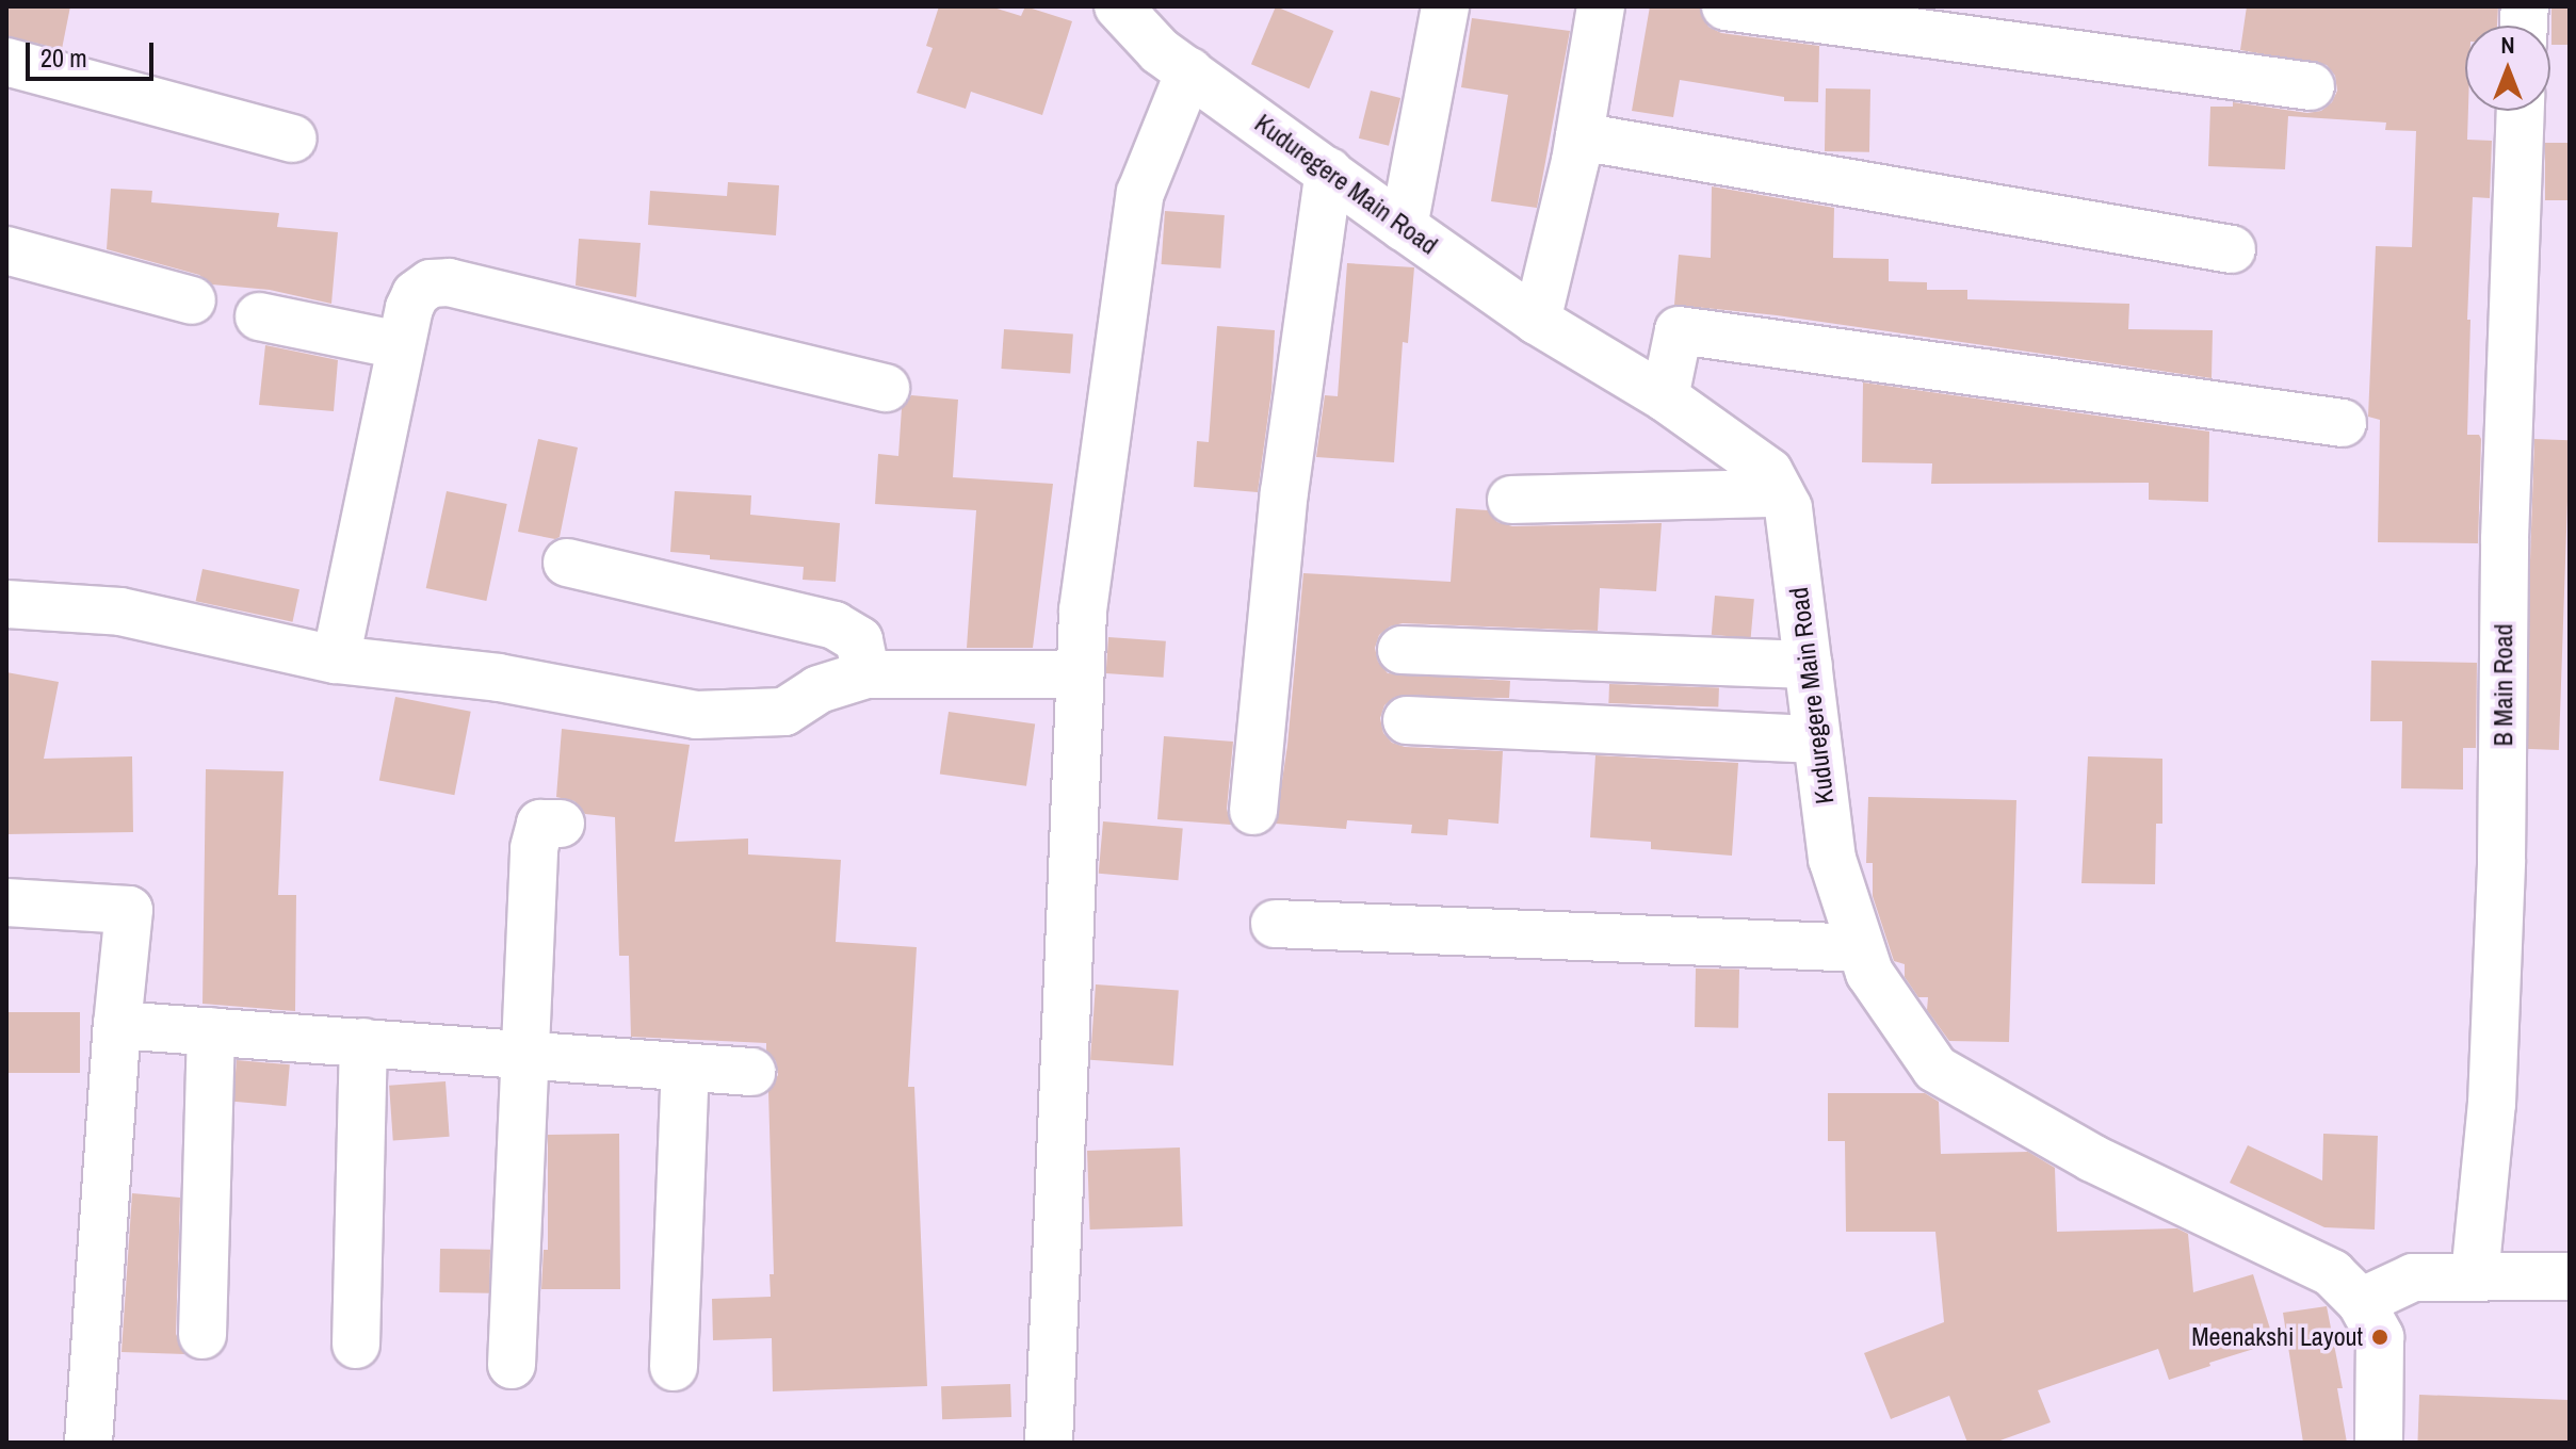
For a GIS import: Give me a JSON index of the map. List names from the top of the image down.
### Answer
{
  "streets": {
    "street": ["Kuduregere Main Road", "B Main Road"]
  },
  "places": ["Meenakshi Layout"],
  "scale_bar": "20 m",
  "north": "top"
}
